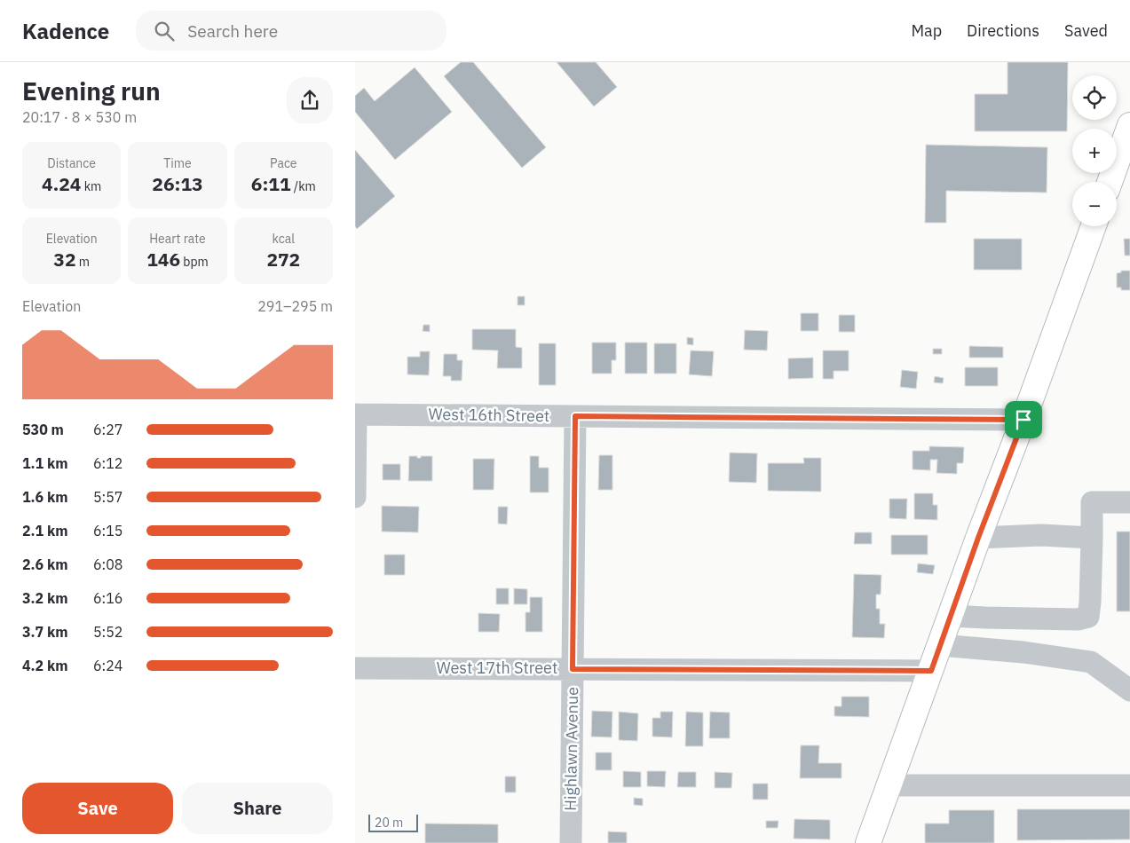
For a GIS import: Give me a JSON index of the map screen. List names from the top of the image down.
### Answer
{
  "streets": {
    "street": ["West 16th Street", "West 17th Street", "Highlawn Avenue"]
  },
  "crossings": [
    ["West 16th Street", "Highlawn Avenue"],
    ["West 17th Street", "Highlawn Avenue"]
  ],
  "scale_bar": "20 m",
  "page": {
    "header": "Kadence",
    "search": "Search here",
    "nav": ["Map", "Directions", "Saved"],
    "heading": ["Evening run", "20:17 · 8 × 530 m"],
    "map_buttons": ["+", "−"],
    "stats": [
      ["Distance", "4.24 km"],
      ["Time", "26:13"],
      ["Pace", "6:11 /km"],
      ["Elevation", "32 m"],
      ["Heart rate", "146 bpm"],
      ["kcal", "272"]
    ],
    "chart": ["Elevation", "291–295 m"],
    "list": [
      {
        "name": "530 m",
        "note": "6:27"
      },
      {
        "name": "1.1 km",
        "note": "6:12"
      },
      {
        "name": "1.6 km",
        "note": "5:57"
      },
      {
        "name": "2.1 km",
        "note": "6:15"
      },
      {
        "name": "2.6 km",
        "note": "6:08"
      },
      {
        "name": "3.2 km",
        "note": "6:16"
      },
      {
        "name": "3.7 km",
        "note": "5:52"
      },
      {
        "name": "4.2 km",
        "note": "6:24"
      }
    ],
    "buttons": ["Save", "Share"],
    "scale": "20 m"
  }
}
